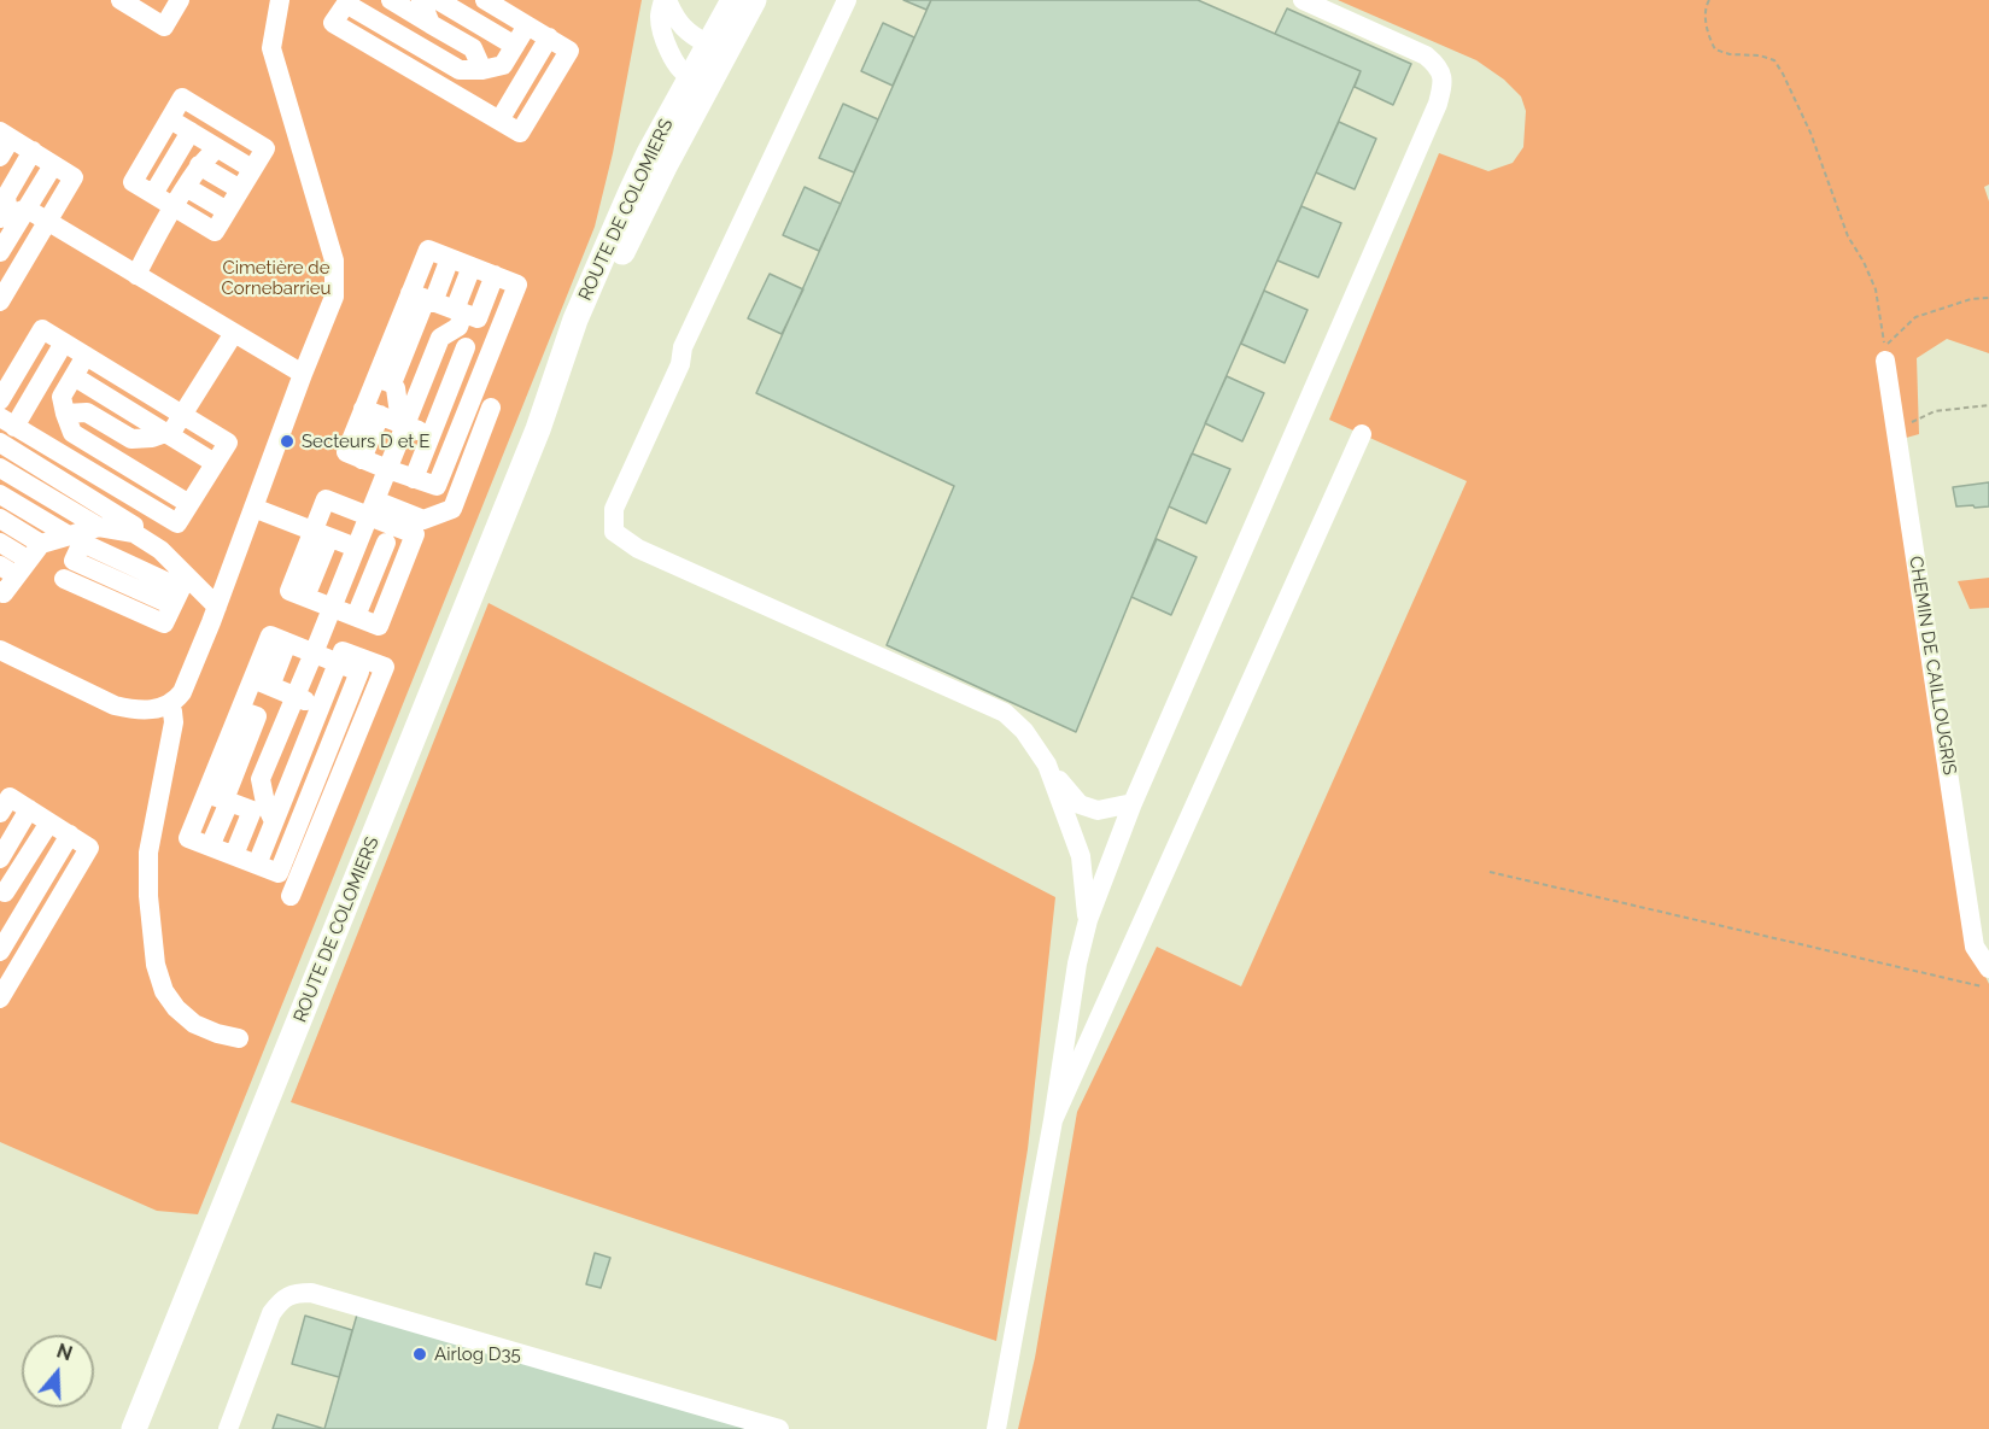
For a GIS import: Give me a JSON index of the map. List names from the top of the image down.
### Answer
{
  "streets": {
    "main road": ["ROUTE DE COLOMIERS"],
    "street": ["CHEMIN DE CAILLOUGRIS"]
  },
  "parks": ["Cimetière de Cornebarrieu"],
  "places": ["Secteurs D et E", "Airlog D35"],
  "north": "top"
}
